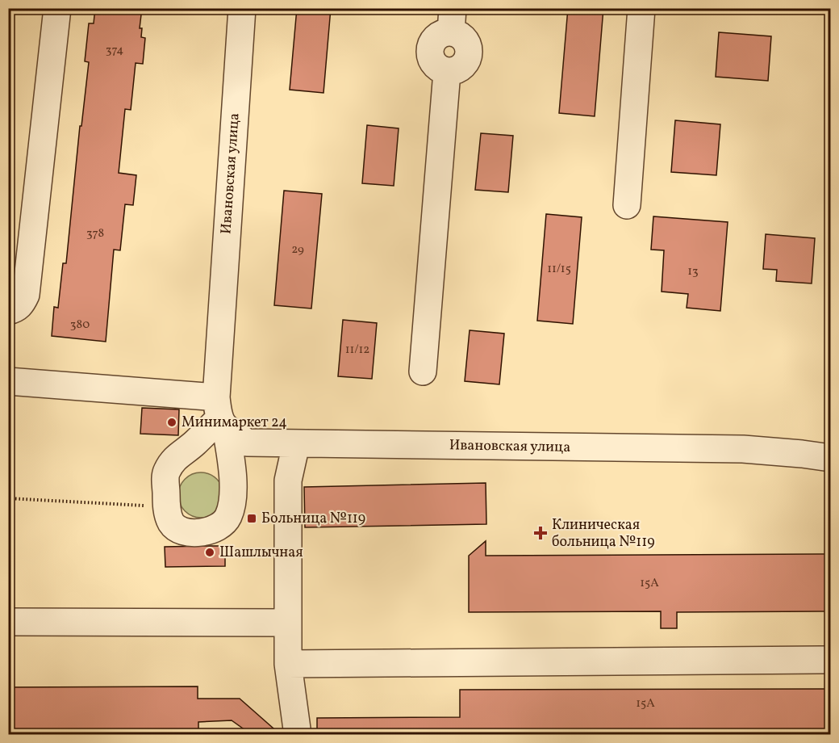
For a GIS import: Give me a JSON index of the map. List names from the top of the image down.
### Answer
{
  "streets": {
    "street": ["Ивановская улица"]
  },
  "places": {
    "other": ["Минимаркет 24", "Шашлычная"],
    "transit": ["Больница №119"],
    "health": ["Клиническая больница №119"]
  },
  "house_numbers": [
    "374",
    "378",
    "29",
    "11/15",
    "13",
    "380",
    "11/12",
    "15А",
    "15А"
  ]
}
